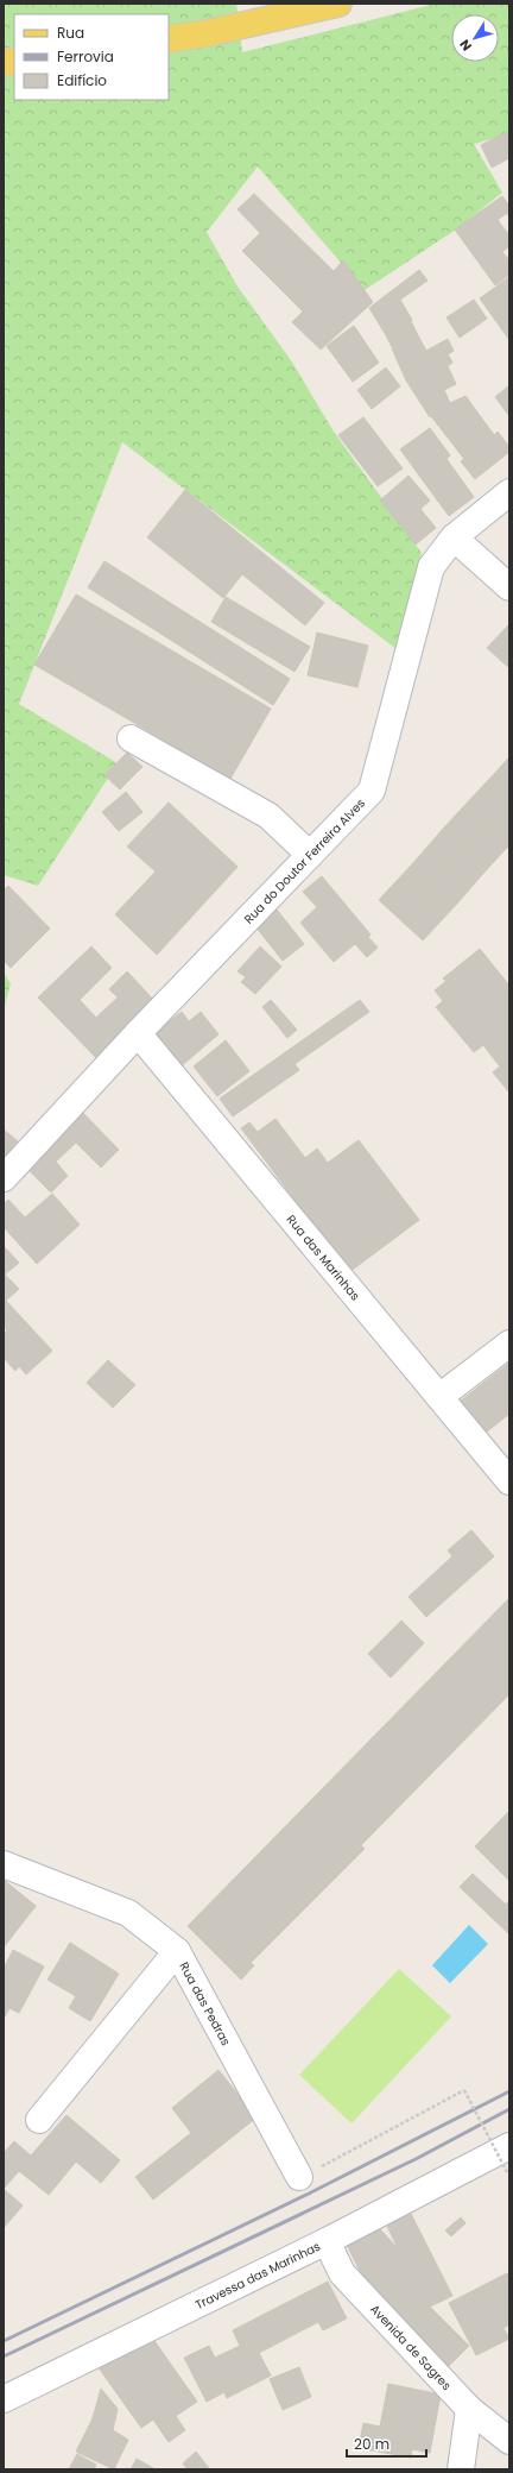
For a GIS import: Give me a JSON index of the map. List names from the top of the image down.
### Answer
{
  "streets": {
    "street": [
      "Rua do Doutor Ferreira Alves",
      "Rua das Marinhas",
      "Rua das Pedras",
      "Travessa das Marinhas",
      "Avenida de Sagres"
    ]
  },
  "crossings": [
    ["Rua do Doutor Ferreira Alves", "Rua das Marinhas"],
    ["Travessa das Marinhas", "Avenida de Sagres"]
  ],
  "legend": ["Rua", "Ferrovia", "Edifício"],
  "scale_bar": "20 m",
  "north": "bottom left"
}
